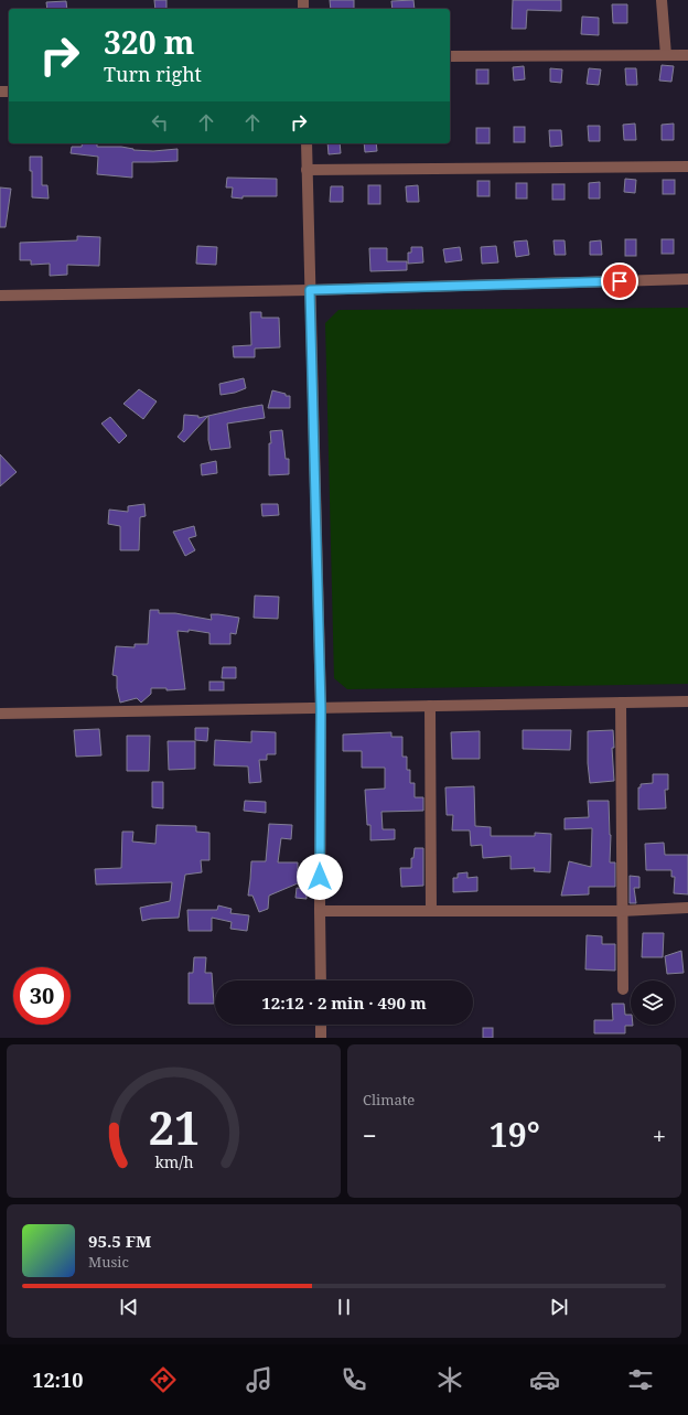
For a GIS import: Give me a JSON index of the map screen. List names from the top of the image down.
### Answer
{
  "page": {
    "turn": ["320 m", "Turn right"],
    "limit": "30",
    "trip": "12:12 · 2 min · 490 m",
    "tile": "Climate",
    "heat": ["−", "19°", "+"],
    "song": ["95.5 FM", "Music"],
    "tabs": "12:10",
    "gauge": ["21", "km/h"]
  }
}
